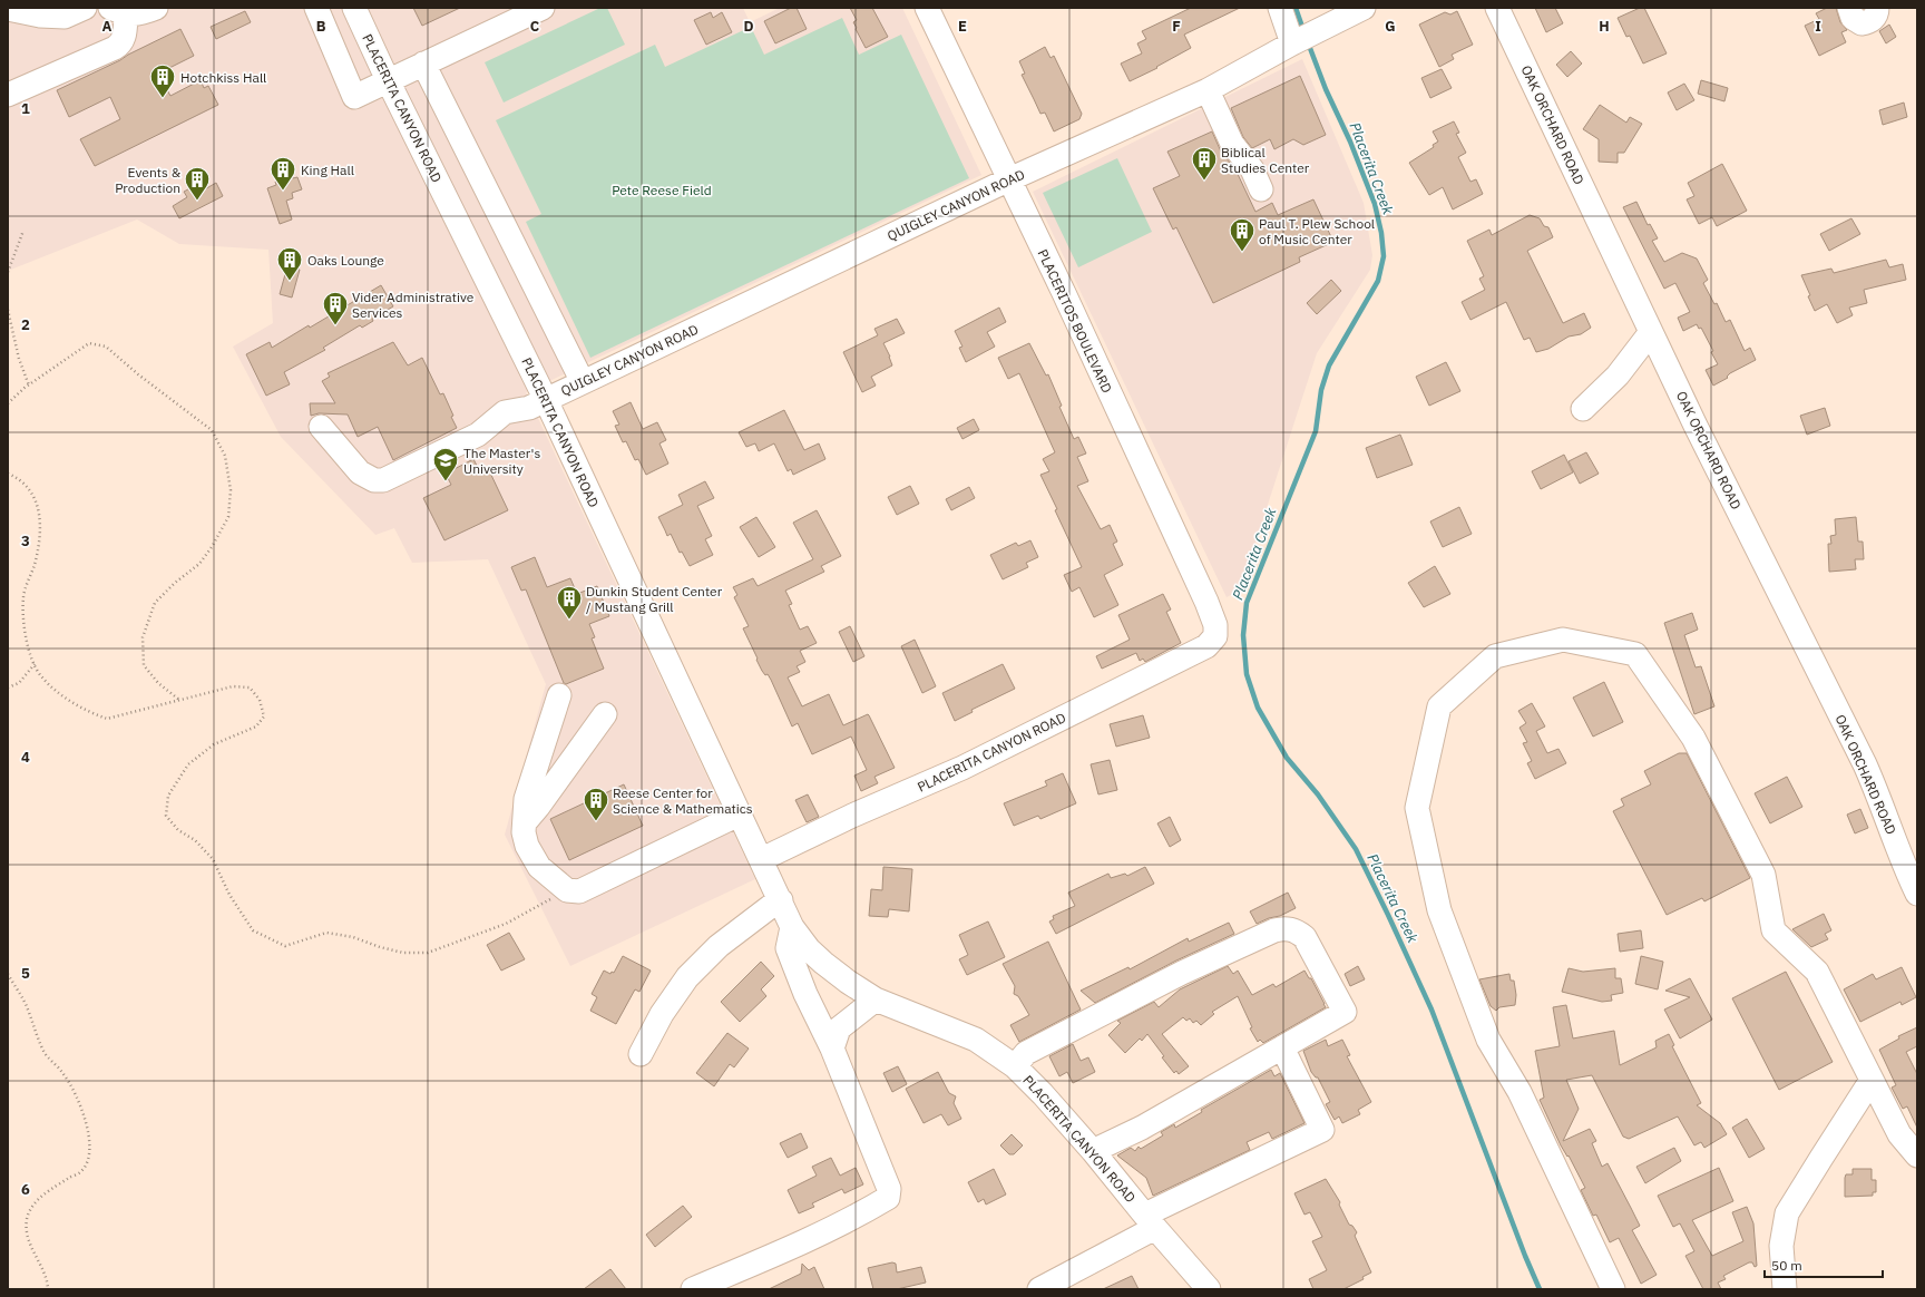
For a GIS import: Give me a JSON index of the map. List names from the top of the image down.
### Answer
{
  "streets": {
    "street": [
      "PLACERITA CANYON ROAD",
      "OAK ORCHARD ROAD",
      "QUIGLEY CANYON ROAD",
      "PLACERITOS BOULEVARD"
    ]
  },
  "crossings": [
    ["PLACERITA CANYON ROAD", "QUIGLEY CANYON ROAD"],
    ["PLACERITA CANYON ROAD", "PLACERITOS BOULEVARD"],
    ["QUIGLEY CANYON ROAD", "PLACERITOS BOULEVARD"]
  ],
  "water": ["Placerita Creek"],
  "parks": ["Pete Reese Field"],
  "places": {
    "building": [
      "Hotchkiss Hall",
      "Biblical Studies Center",
      "King Hall",
      "Events & Production",
      "Paul T. Plew School of Music Center",
      "Oaks Lounge",
      "Vider Administrative Services",
      "Dunkin Student Center / Mustang Grill",
      "Reese Center for Science & Mathematics"
    ],
    "school or university": ["The Master's University"]
  },
  "scale_bar": "50 m",
  "grid": {
    "columns": [
      "A",
      "B",
      "C",
      "D",
      "E",
      "F",
      "G",
      "H",
      "I"
    ],
    "rows": [
      "1",
      "2",
      "3",
      "4",
      "5",
      "6"
    ]
  }
}
